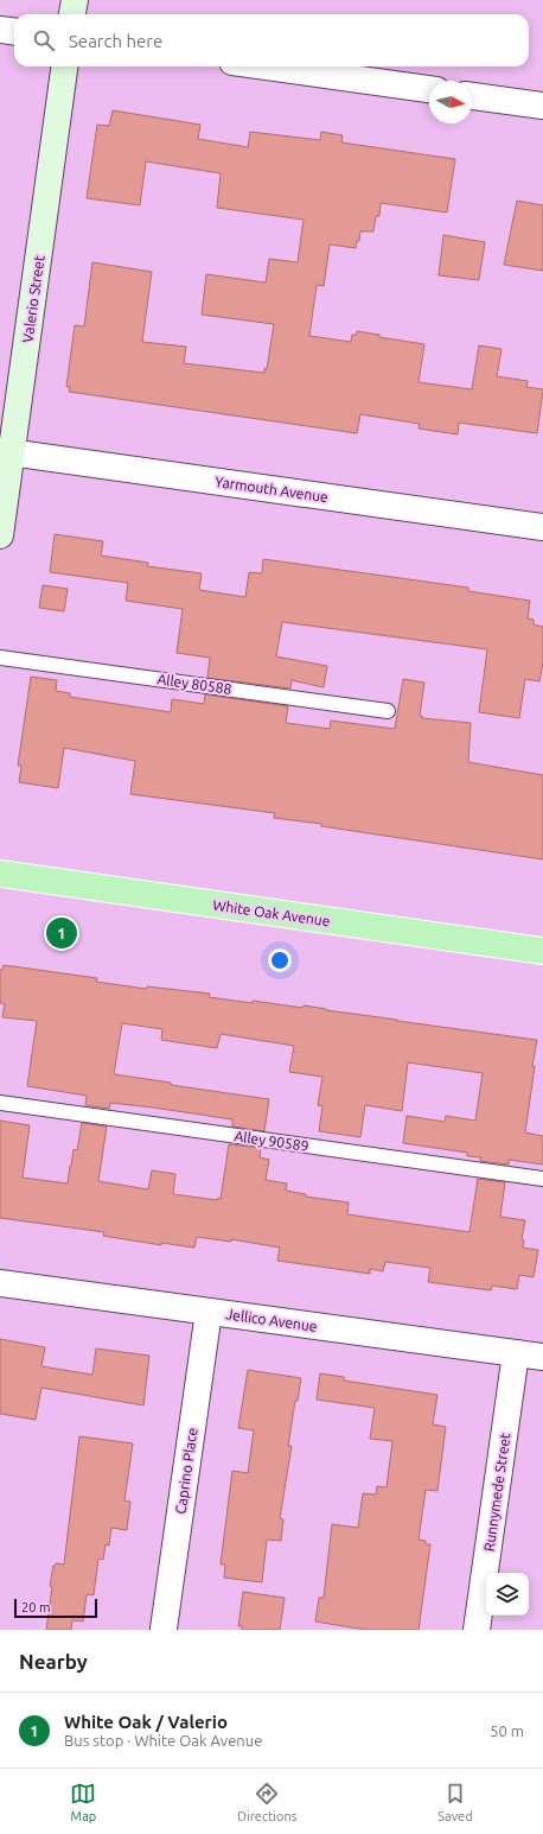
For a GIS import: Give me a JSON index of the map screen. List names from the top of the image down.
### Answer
{
  "streets": {
    "main road": ["White Oak Avenue"],
    "street": [
      "Valerio Street",
      "Yarmouth Avenue",
      "Jellico Avenue",
      "Caprino Place",
      "Runnymede Street"
    ],
    "lane": ["Alley 80588", "Alley 90589"]
  },
  "crossings": [
    ["Valerio Street", "Yarmouth Avenue"],
    ["Jellico Avenue", "Caprino Place"],
    ["Jellico Avenue", "Runnymede Street"]
  ],
  "scale_bar": "20 m",
  "north": "right",
  "page": {
    "search": "Search here",
    "pins": "1",
    "scale": "20 m",
    "heading": "Nearby",
    "list": [
      {
        "mark": "1",
        "name": "White Oak / Valerio",
        "note": "Bus stop · White Oak Avenue",
        "value": "50 m"
      }
    ],
    "nav": ["Map", "Directions", "Saved"]
  }
}
